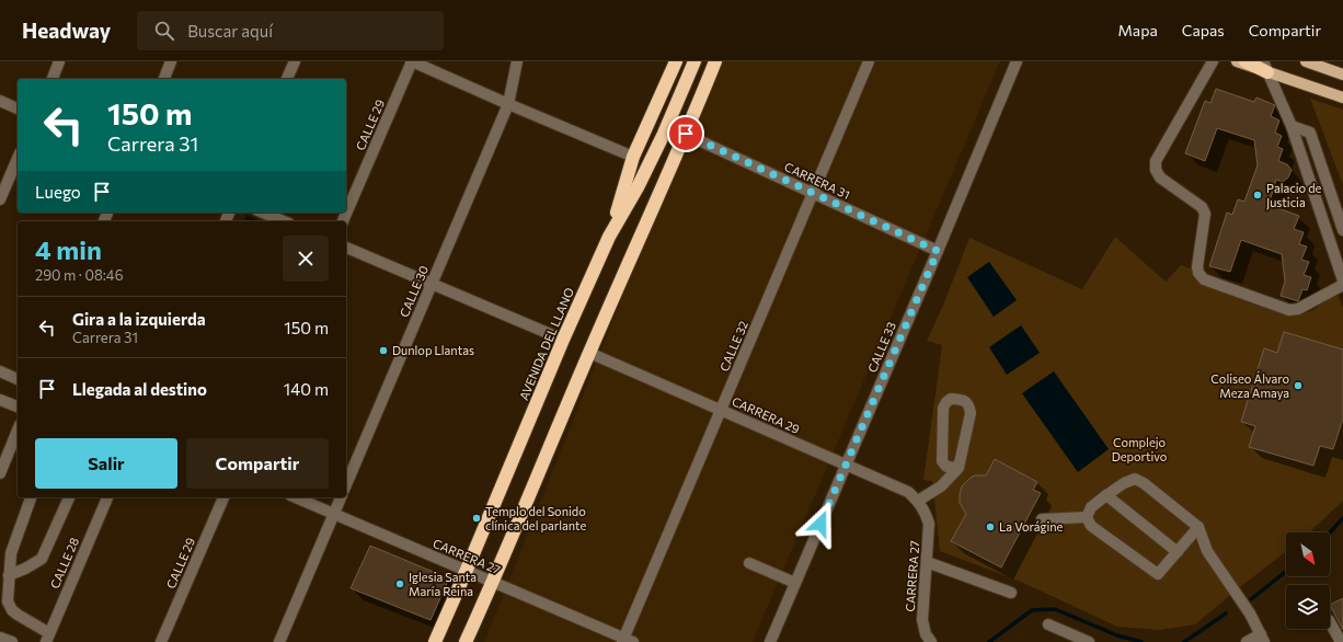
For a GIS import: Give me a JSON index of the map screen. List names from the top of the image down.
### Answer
{
  "streets": {
    "highway": ["AVENIDA DEL LLANO"],
    "street": [
      "CALLE 29",
      "CARRERA 31",
      "CALLE 30",
      "CALLE 32",
      "CALLE 33",
      "CARRERA 29",
      "CARRERA 27",
      "CALLE 28"
    ]
  },
  "crossings": [
    ["CARRERA 31", "CALLE 32"],
    ["CARRERA 31", "CALLE 33"],
    ["AVENIDA DEL LLANO", "CARRERA 27"],
    ["CALLE 32", "CARRERA 29"],
    ["CALLE 32", "CARRERA 27"],
    ["CALLE 33", "CARRERA 29"],
    ["CARRERA 29", "CARRERA 27"]
  ],
  "parks": ["Complejo Deportivo"],
  "places": [
    "Palacio de Justicia",
    "Dunlop Llantas",
    "Coliseo Álvaro Meza Amaya",
    "Templo del Sonido clínica del parlante",
    "La Vorágine",
    "Iglesia Santa María Reina"
  ],
  "north": "bottom right",
  "page": {
    "header": "Headway",
    "search": "Buscar aquí",
    "nav": ["Mapa", "Capas", "Compartir"],
    "turn": ["150 m", "Carrera 31"],
    "then": "Luego",
    "heading": ["4 min", "290 m · 08:46"],
    "list": [
      {
        "name": "Gira a la izquierda",
        "note": "Carrera 31",
        "value": "150 m"
      },
      {
        "name": "Llegada al destino",
        "value": "140 m"
      }
    ],
    "buttons": ["Salir", "Compartir"]
  }
}
